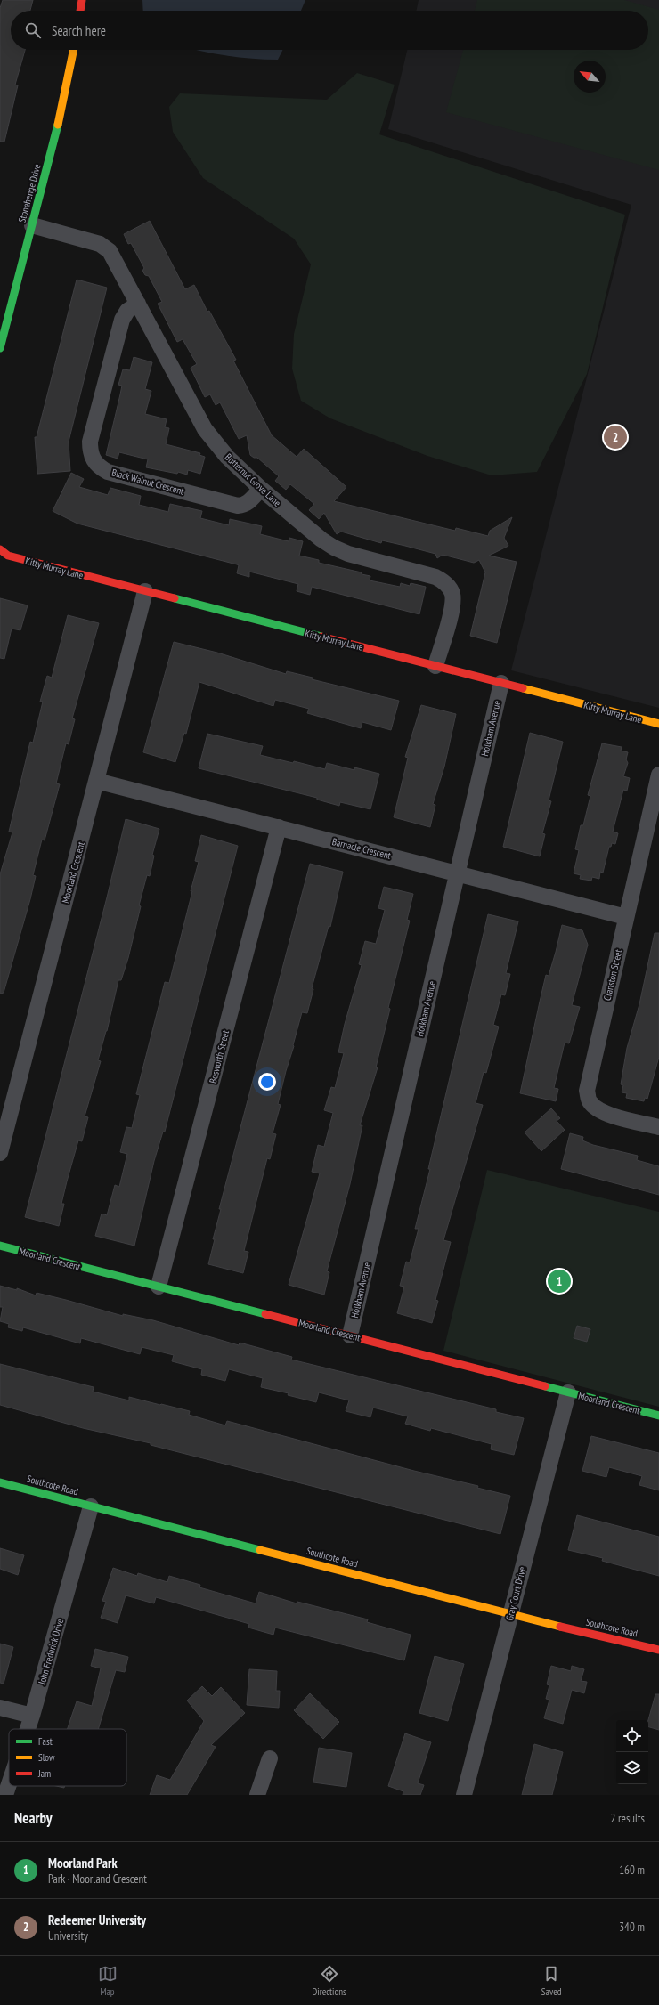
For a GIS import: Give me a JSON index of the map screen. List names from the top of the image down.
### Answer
{
  "streets": {
    "street": [
      "Stonehenge Drive",
      "Butternut Grove Lane",
      "Black Walnut Crescent",
      "Kitty Murray Lane",
      "Holkham Avenue",
      "Barnacle Crescent",
      "Moorland Crescent",
      "Cranston Street",
      "Bosworth Street",
      "Southcote Road",
      "Gray Court Drive",
      "John Frederick Drive"
    ]
  },
  "crossings": [
    ["Stonehenge Drive", "Butternut Grove Lane"],
    ["Butternut Grove Lane", "Black Walnut Crescent"],
    ["Butternut Grove Lane", "Kitty Murray Lane"],
    ["Kitty Murray Lane", "Holkham Avenue"],
    ["Kitty Murray Lane", "Moorland Crescent"],
    ["Holkham Avenue", "Barnacle Crescent"],
    ["Holkham Avenue", "Moorland Crescent"],
    ["Barnacle Crescent", "Moorland Crescent"],
    ["Barnacle Crescent", "Cranston Street"],
    ["Barnacle Crescent", "Bosworth Street"],
    ["Moorland Crescent", "Bosworth Street"],
    ["Moorland Crescent", "Gray Court Drive"],
    ["Southcote Road", "Gray Court Drive"],
    ["Southcote Road", "John Frederick Drive"]
  ],
  "legend": ["Fast", "Slow", "Jam"],
  "north": "top left",
  "page": {
    "search": "Search here",
    "pins": ["2", "1"],
    "heading": ["Nearby", "2 results"],
    "list": [
      {
        "mark": "1",
        "name": "Moorland Park",
        "note": "Park · Moorland Crescent",
        "value": "160 m"
      },
      {
        "mark": "2",
        "name": "Redeemer University",
        "note": "University",
        "value": "340 m"
      }
    ],
    "nav": ["Map", "Directions", "Saved"]
  }
}
